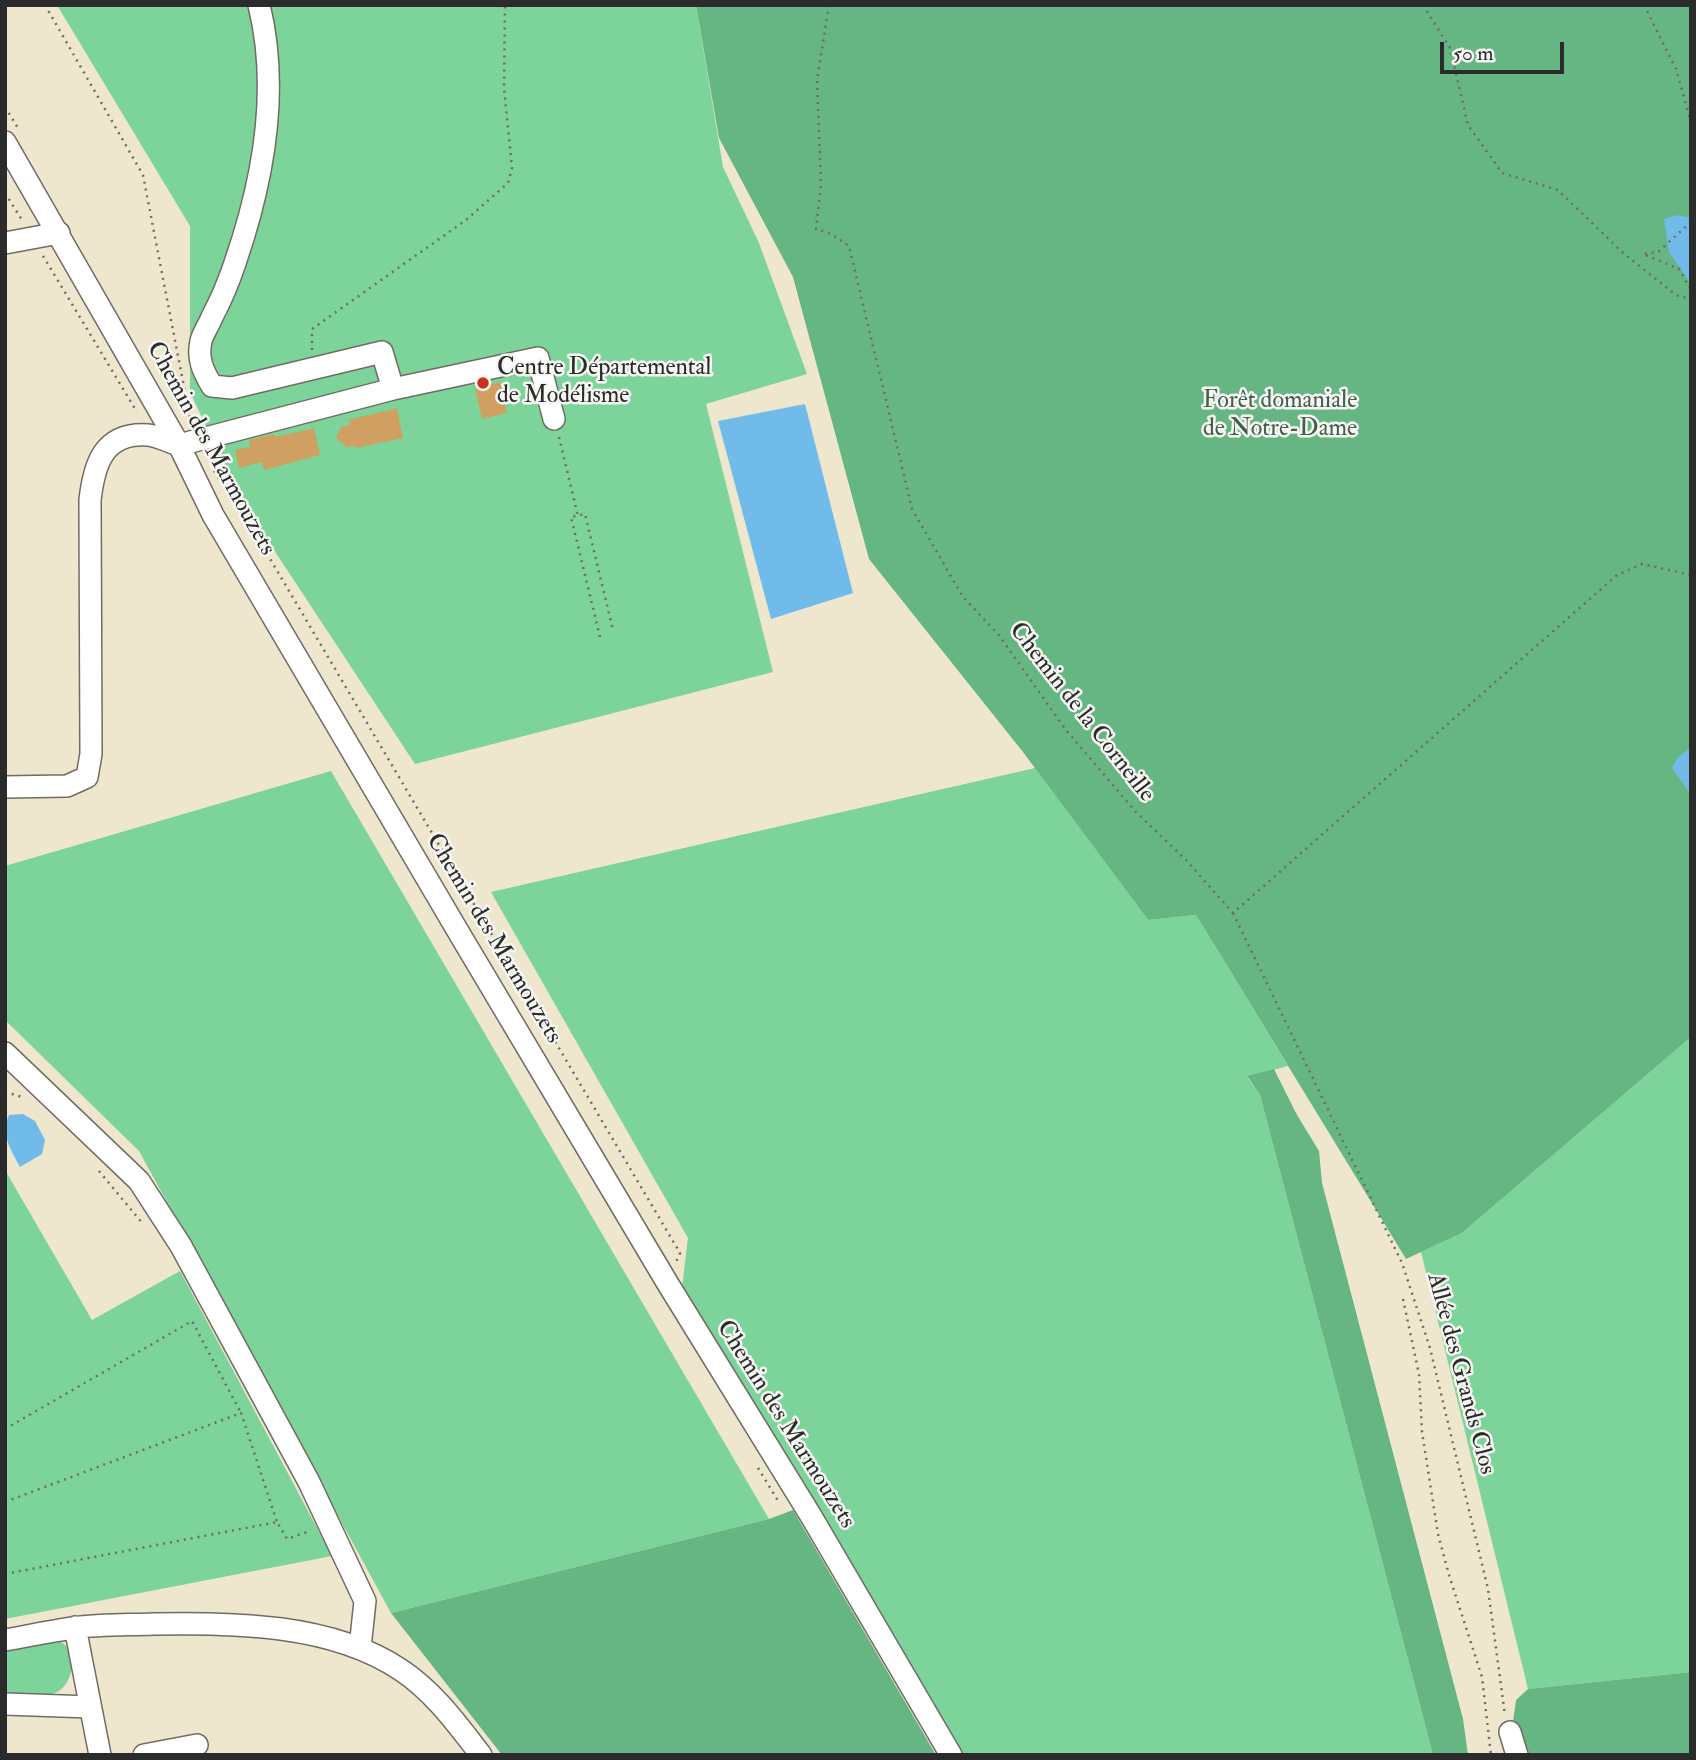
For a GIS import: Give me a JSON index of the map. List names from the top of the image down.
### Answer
{
  "streets": {
    "street": ["Chemin des Marmouzets"],
    "path": ["Chemin de la Corneille", "Allée des Grands Clos"]
  },
  "crossings": [
    ["Chemin de la Corneille", "Allée des Grands Clos"]
  ],
  "parks": ["Forêt domaniale de Notre-Dame"],
  "places": ["Centre Départemental de Modélisme"],
  "scale_bar": "50 m"
}
